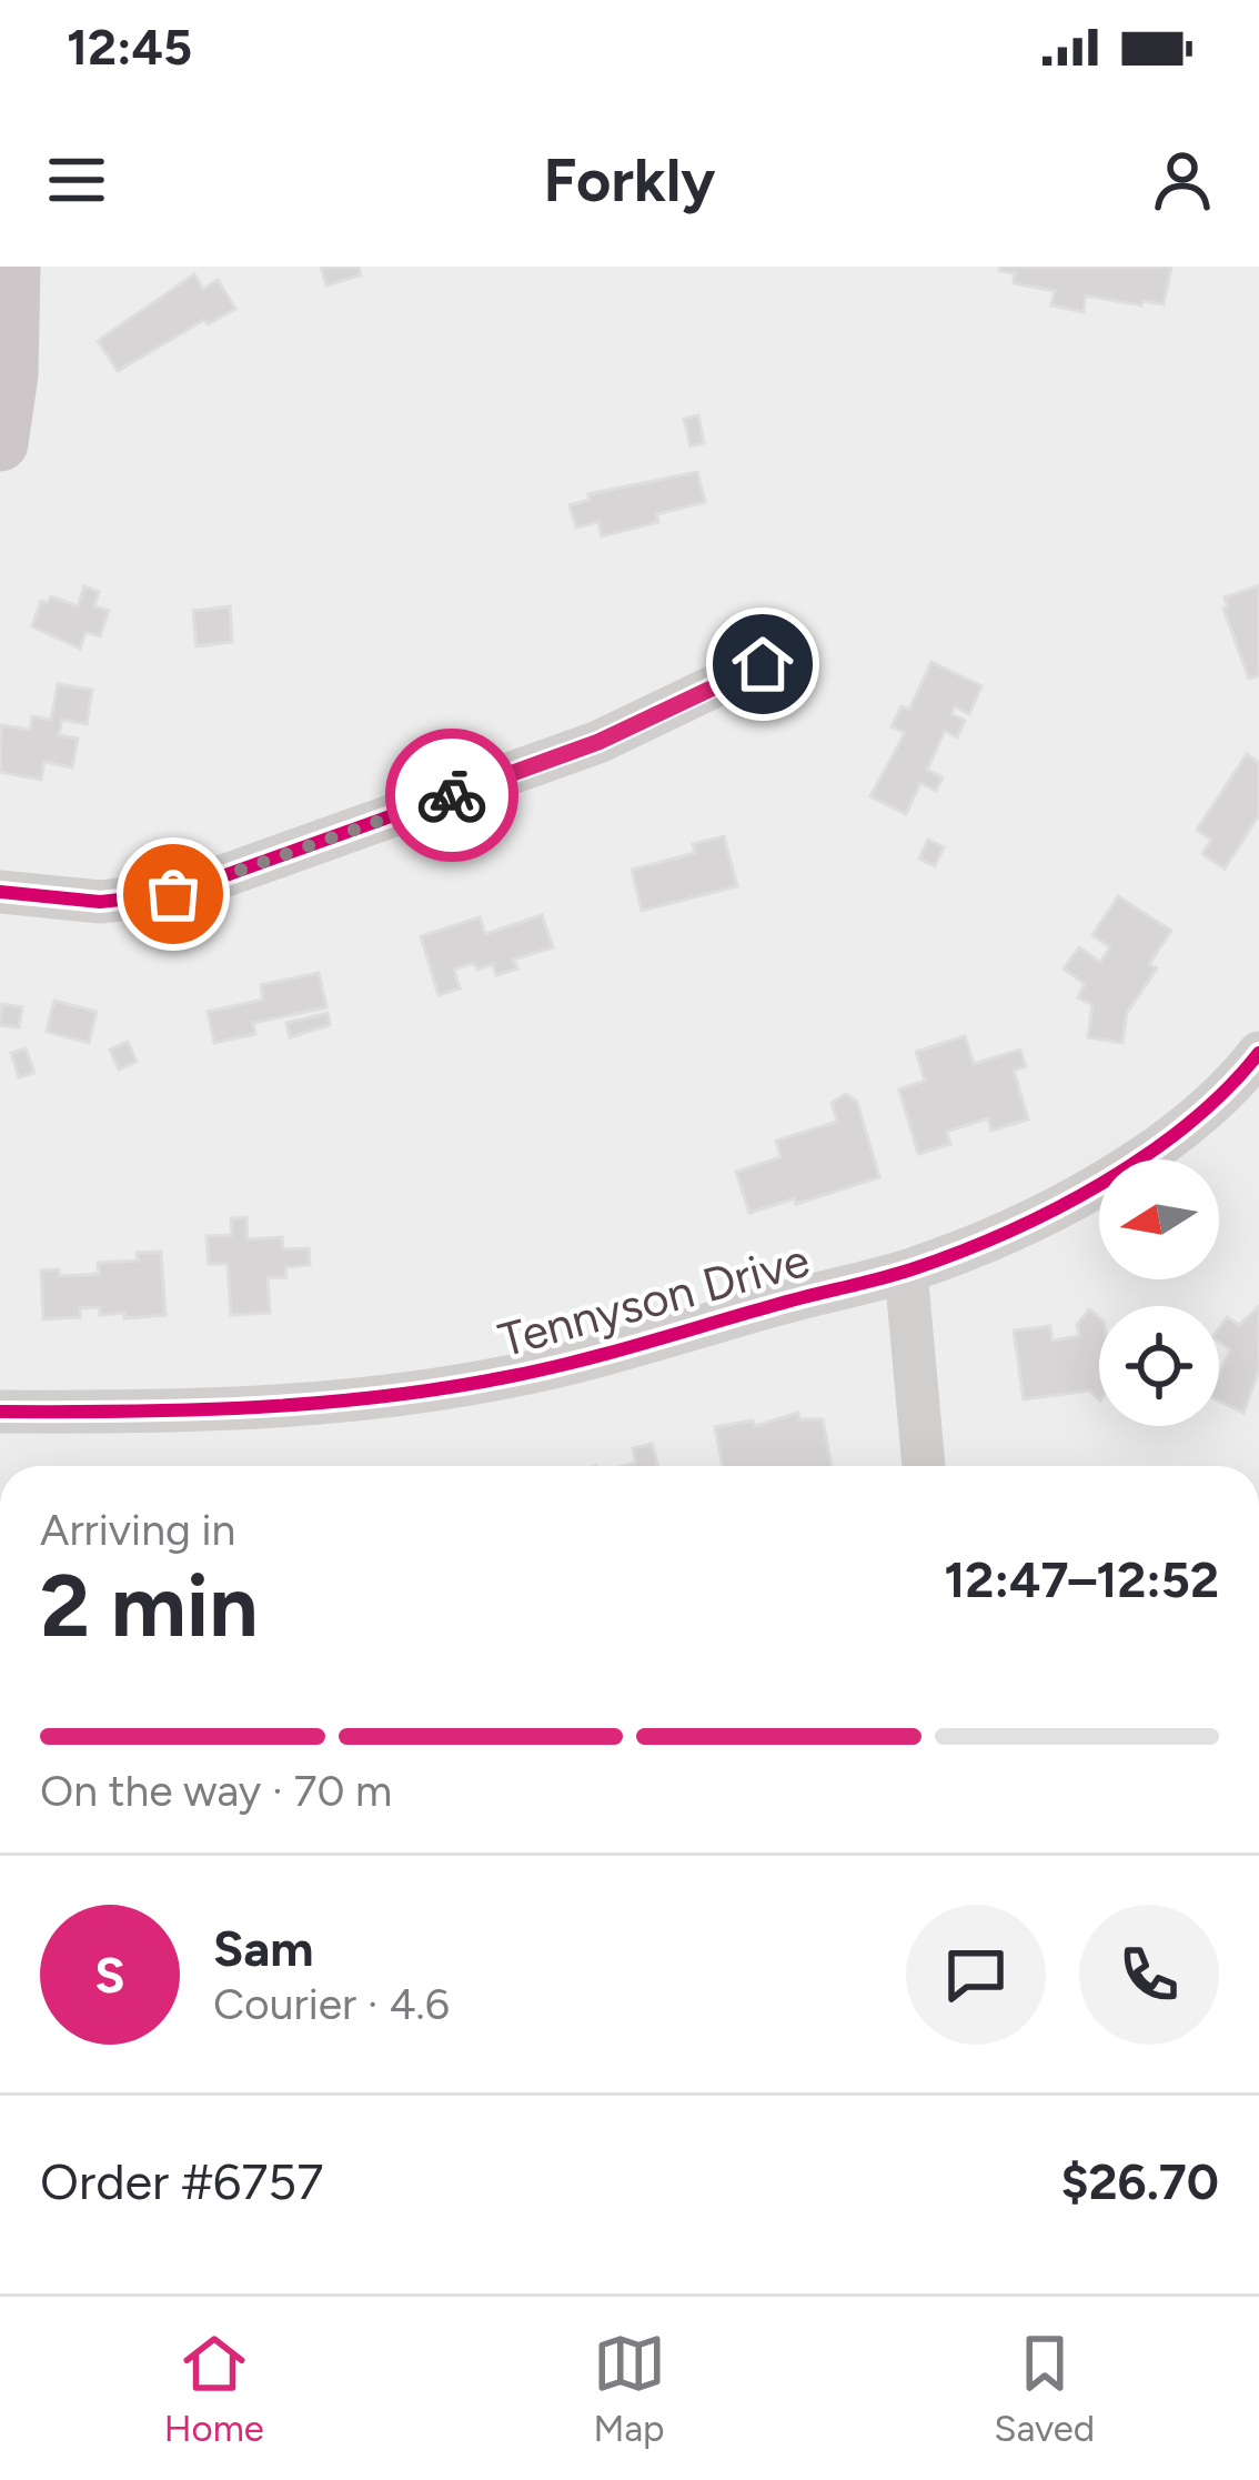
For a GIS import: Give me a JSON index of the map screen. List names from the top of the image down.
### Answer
{
  "streets": {
    "street": ["Tennyson Drive"]
  },
  "north": "left",
  "page": {
    "status": "12:45",
    "header": "Forkly",
    "heading": ["2 min", "Arriving in", "12:47–12:52"],
    "panel": [
      "Sam",
      "Courier · 4.6",
      "Order #6757",
      "$26.70"
    ],
    "bar": "On the way · 70 m",
    "round": "S",
    "tabs": ["Home", "Map", "Saved"]
  }
}
